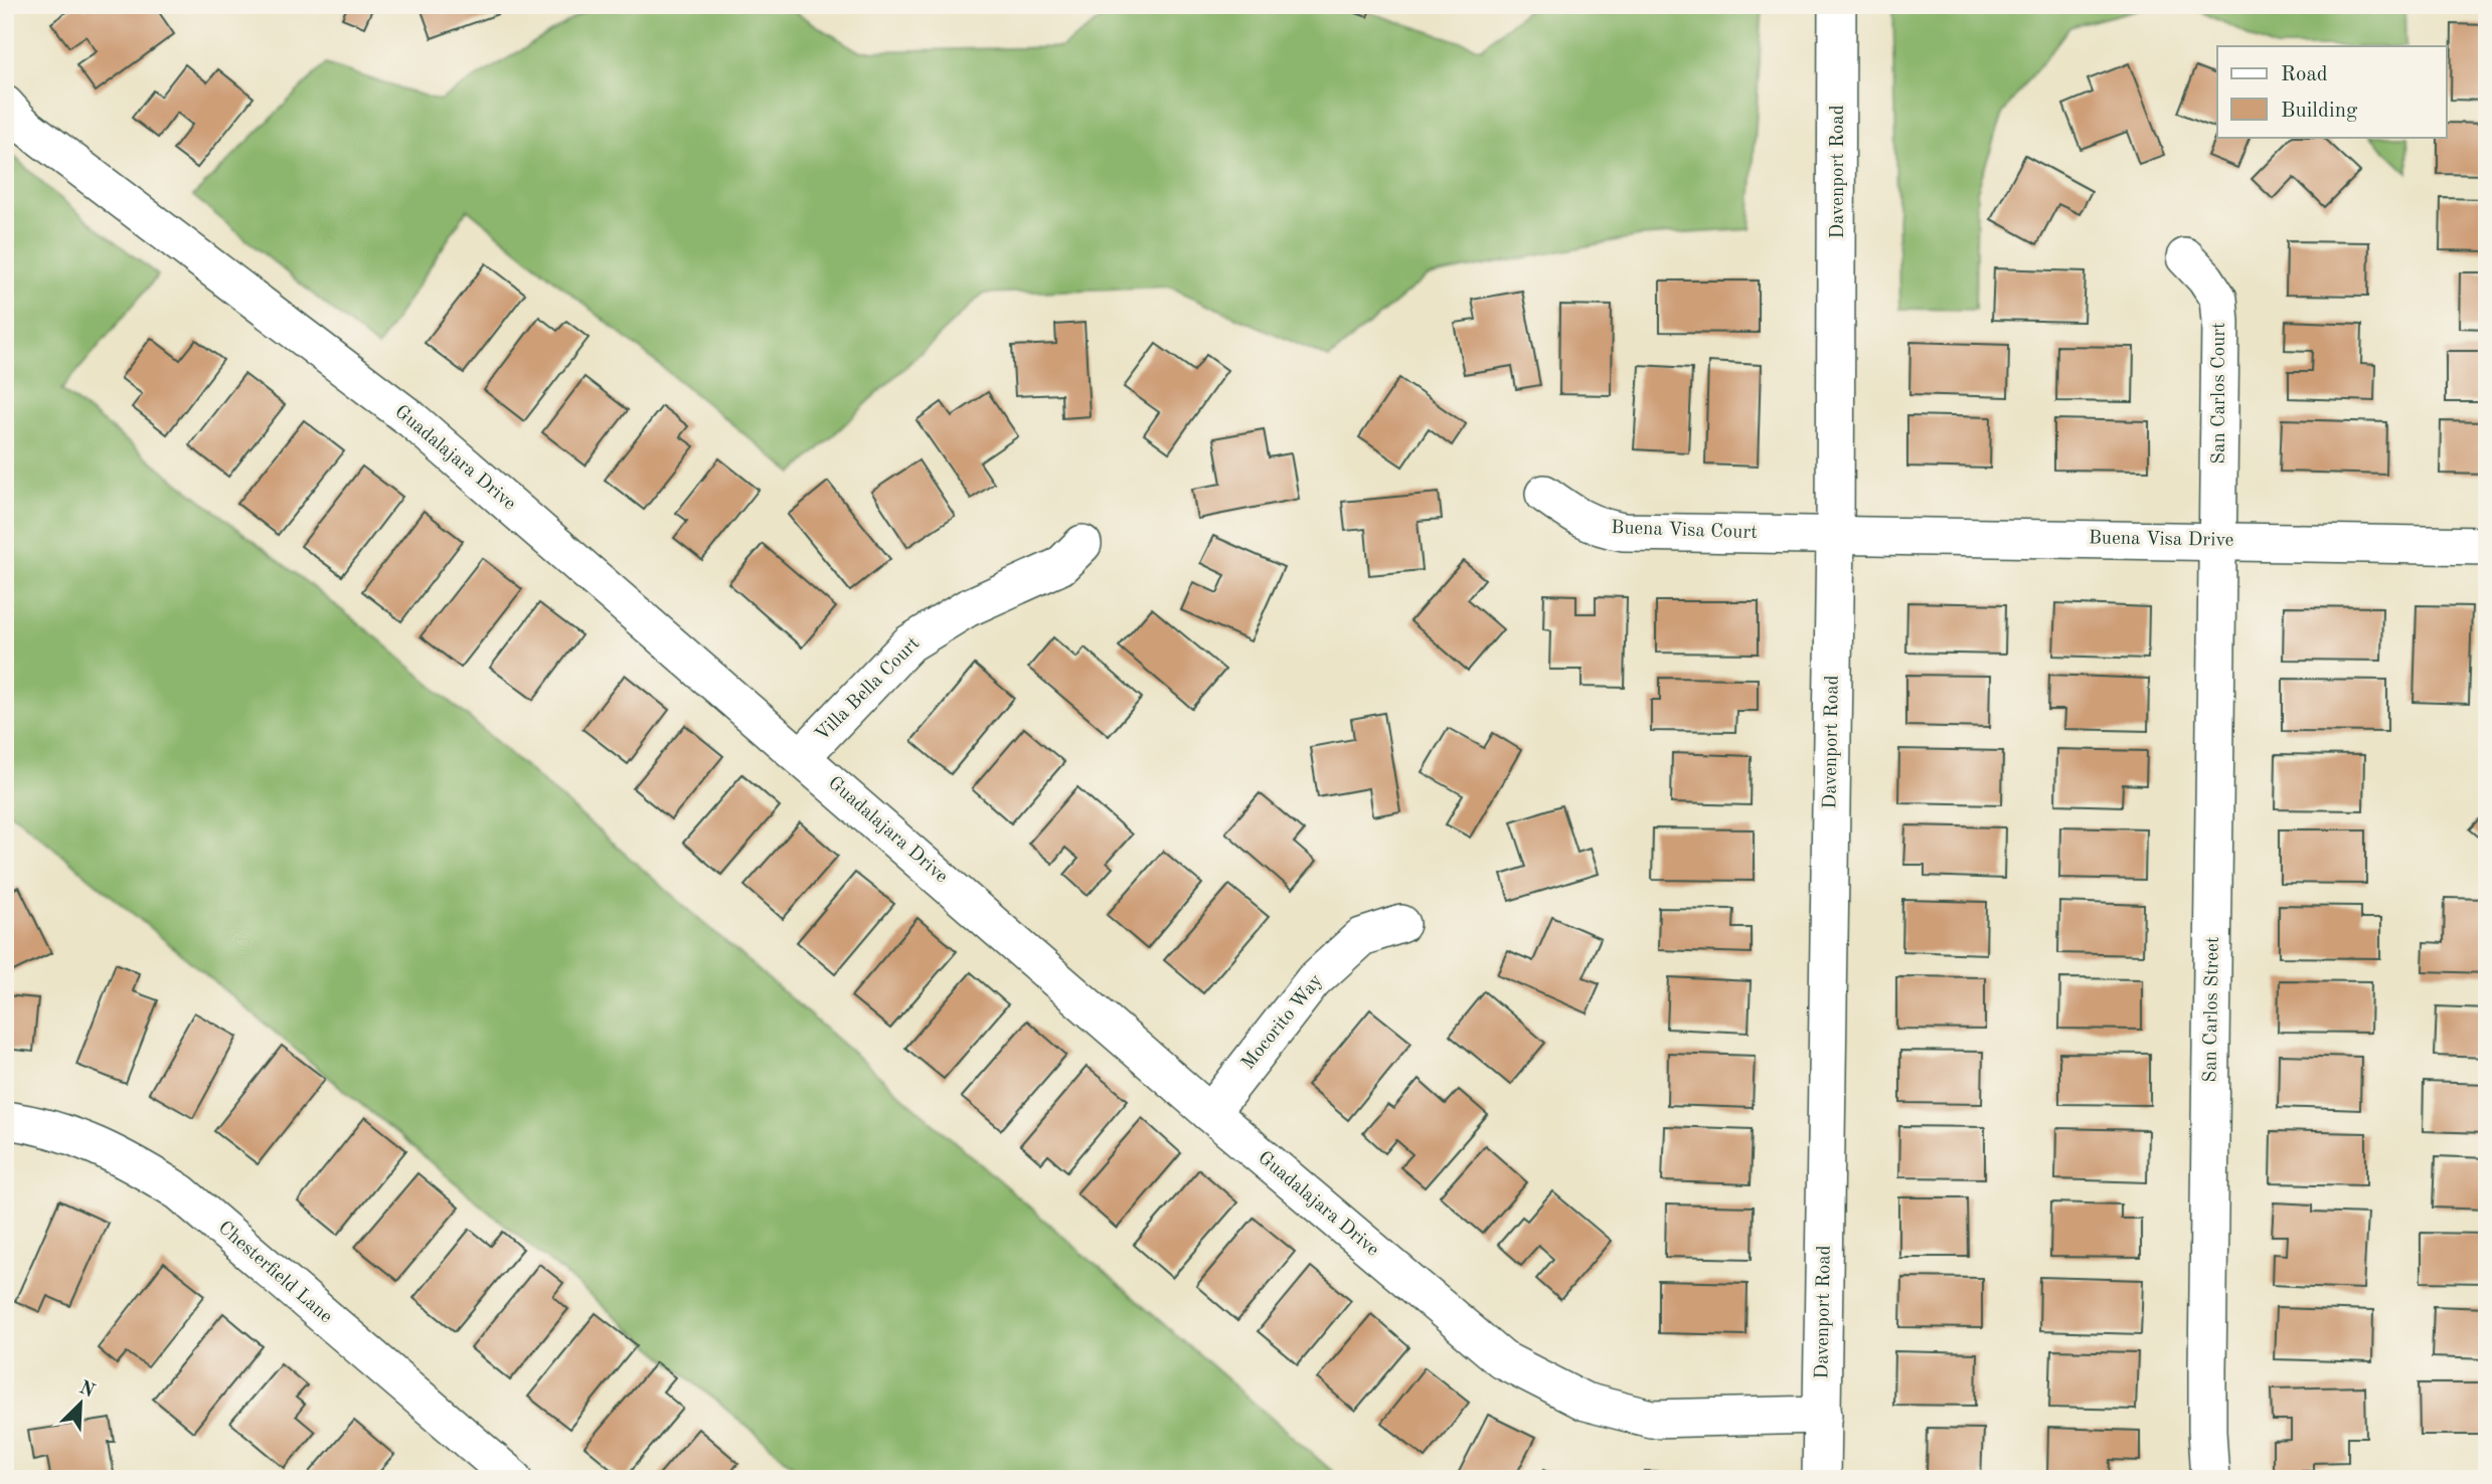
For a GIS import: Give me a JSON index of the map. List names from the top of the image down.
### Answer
{
  "streets": {
    "street": [
      "Davenport Road",
      "San Carlos Court",
      "Guadalajara Drive",
      "Buena Visa Court",
      "Buena Visa Drive",
      "Villa Bella Court",
      "San Carlos Street",
      "Mocorito Way",
      "Chesterfield Lane"
    ]
  },
  "crossings": [
    ["Davenport Road", "Guadalajara Drive"],
    ["Davenport Road", "Buena Visa Court"],
    ["Davenport Road", "Buena Visa Drive"],
    ["San Carlos Court", "Buena Visa Drive"],
    ["San Carlos Court", "San Carlos Street"],
    ["Guadalajara Drive", "Villa Bella Court"],
    ["Guadalajara Drive", "Mocorito Way"],
    ["Buena Visa Court", "Buena Visa Drive"],
    ["Buena Visa Drive", "San Carlos Street"]
  ],
  "legend": ["Road", "Building"],
  "north": "top right"
}
